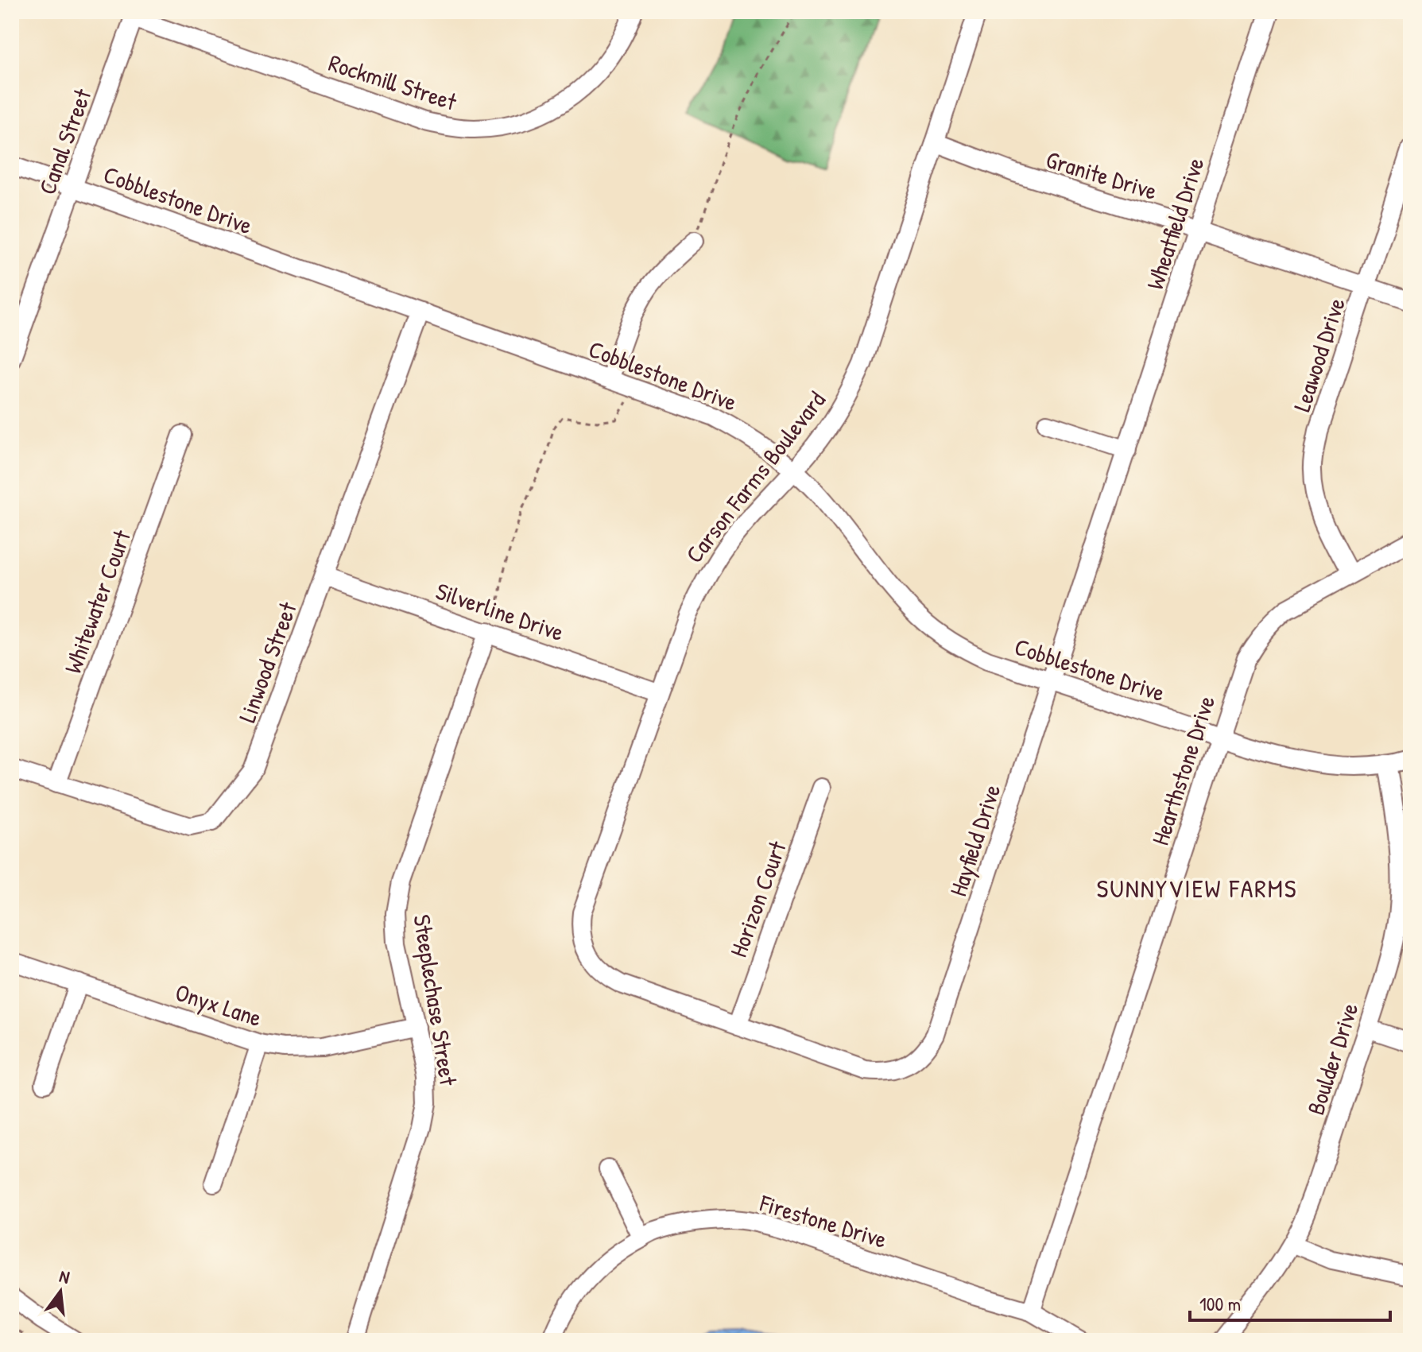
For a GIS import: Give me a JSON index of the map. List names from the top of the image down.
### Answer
{
  "streets": {
    "street": [
      "Rockmill Street",
      "Canal Street",
      "Granite Drive",
      "Cobblestone Drive",
      "Wheatfield Drive",
      "Leawood Drive",
      "Carson Farms Boulevard",
      "Whitewater Court",
      "Silverline Drive",
      "Linwood Street",
      "Hearthstone Drive",
      "Hayfield Drive",
      "Horizon Court",
      "Steeplechase Street",
      "Onyx Lane",
      "Boulder Drive",
      "Firestone Drive"
    ]
  },
  "crossings": [
    ["Rockmill Street", "Canal Street"],
    ["Canal Street", "Cobblestone Drive"],
    ["Granite Drive", "Wheatfield Drive"],
    ["Granite Drive", "Leawood Drive"],
    ["Granite Drive", "Carson Farms Boulevard"],
    ["Cobblestone Drive", "Carson Farms Boulevard"],
    ["Cobblestone Drive", "Linwood Street"],
    ["Cobblestone Drive", "Hearthstone Drive"],
    ["Cobblestone Drive", "Hayfield Drive"],
    ["Cobblestone Drive", "Boulder Drive"],
    ["Wheatfield Drive", "Hayfield Drive"],
    ["Leawood Drive", "Hearthstone Drive"],
    ["Carson Farms Boulevard", "Silverline Drive"],
    ["Carson Farms Boulevard", "Hayfield Drive"],
    ["Carson Farms Boulevard", "Horizon Court"],
    ["Whitewater Court", "Linwood Street"],
    ["Silverline Drive", "Linwood Street"],
    ["Silverline Drive", "Steeplechase Street"],
    ["Hearthstone Drive", "Firestone Drive"],
    ["Hayfield Drive", "Horizon Court"],
    ["Steeplechase Street", "Onyx Lane"]
  ],
  "districts": ["SUNNYVIEW FARMS"],
  "scale_bar": "100 m",
  "north": "top"
}
